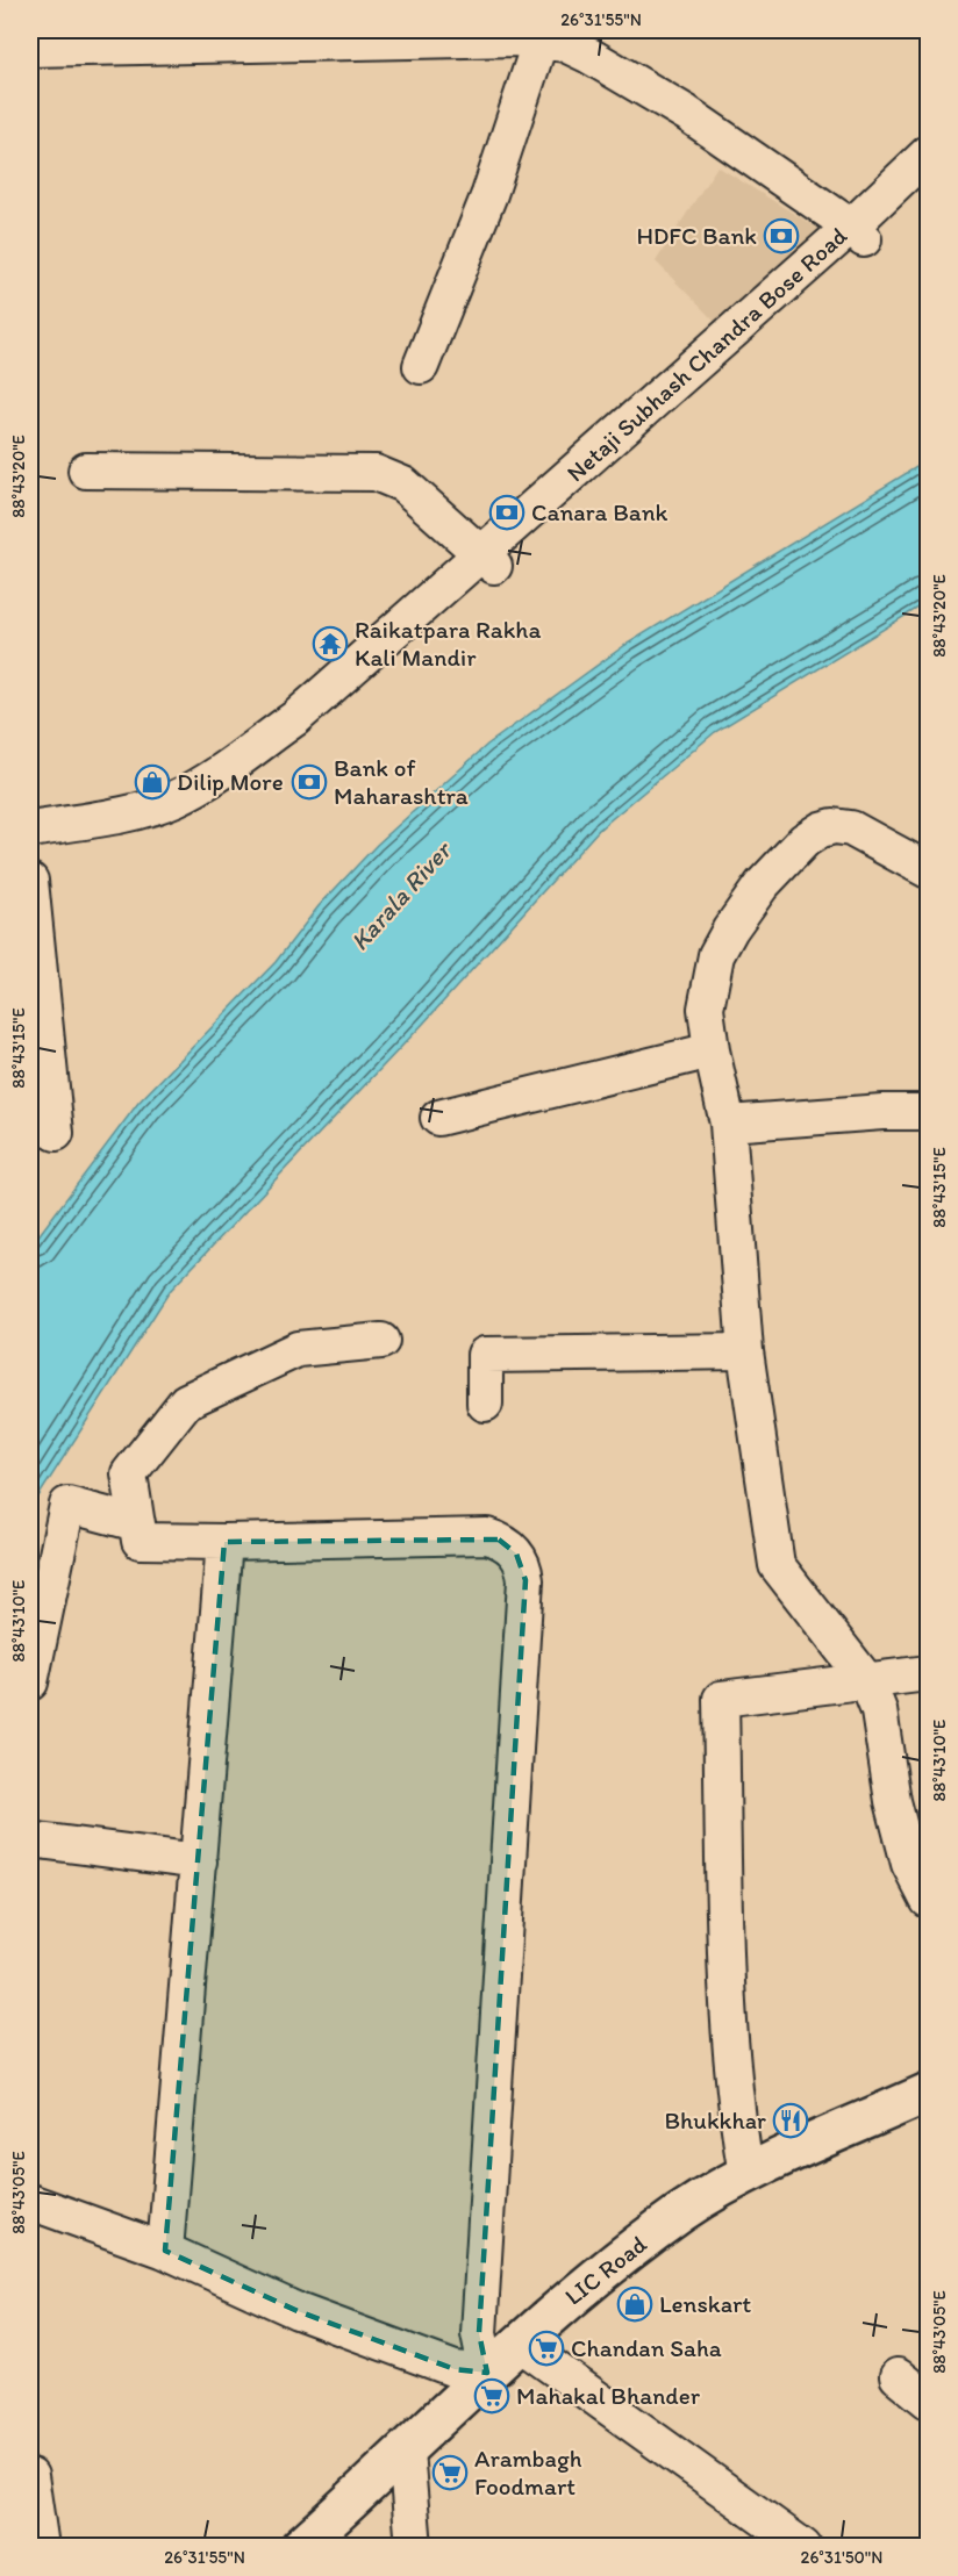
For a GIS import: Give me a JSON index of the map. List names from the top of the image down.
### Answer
{
  "streets": {
    "main road": ["LIC Road"],
    "street": ["Netaji Subhash Chandra Bose Road"]
  },
  "water": ["Karala River"],
  "places": {
    "bank": ["HDFC Bank", "Canara Bank", "Bank of Maharashtra"],
    "temple": ["Raikatpara Rakha Kali Mandir"],
    "shop": ["Dilip More", "Lenskart"],
    "restaurant": ["Bhukkhar"],
    "supermarket": ["Chandan Saha", "Mahakal Bhander", "Arambagh Foodmart"]
  },
  "coordinates": [
    "26°31'55\"N",
    "88°43'20\"E",
    "88°43'15\"E",
    "88°43'10\"E",
    "88°43'05\"E",
    "26°31'50\"N"
  ]
}
